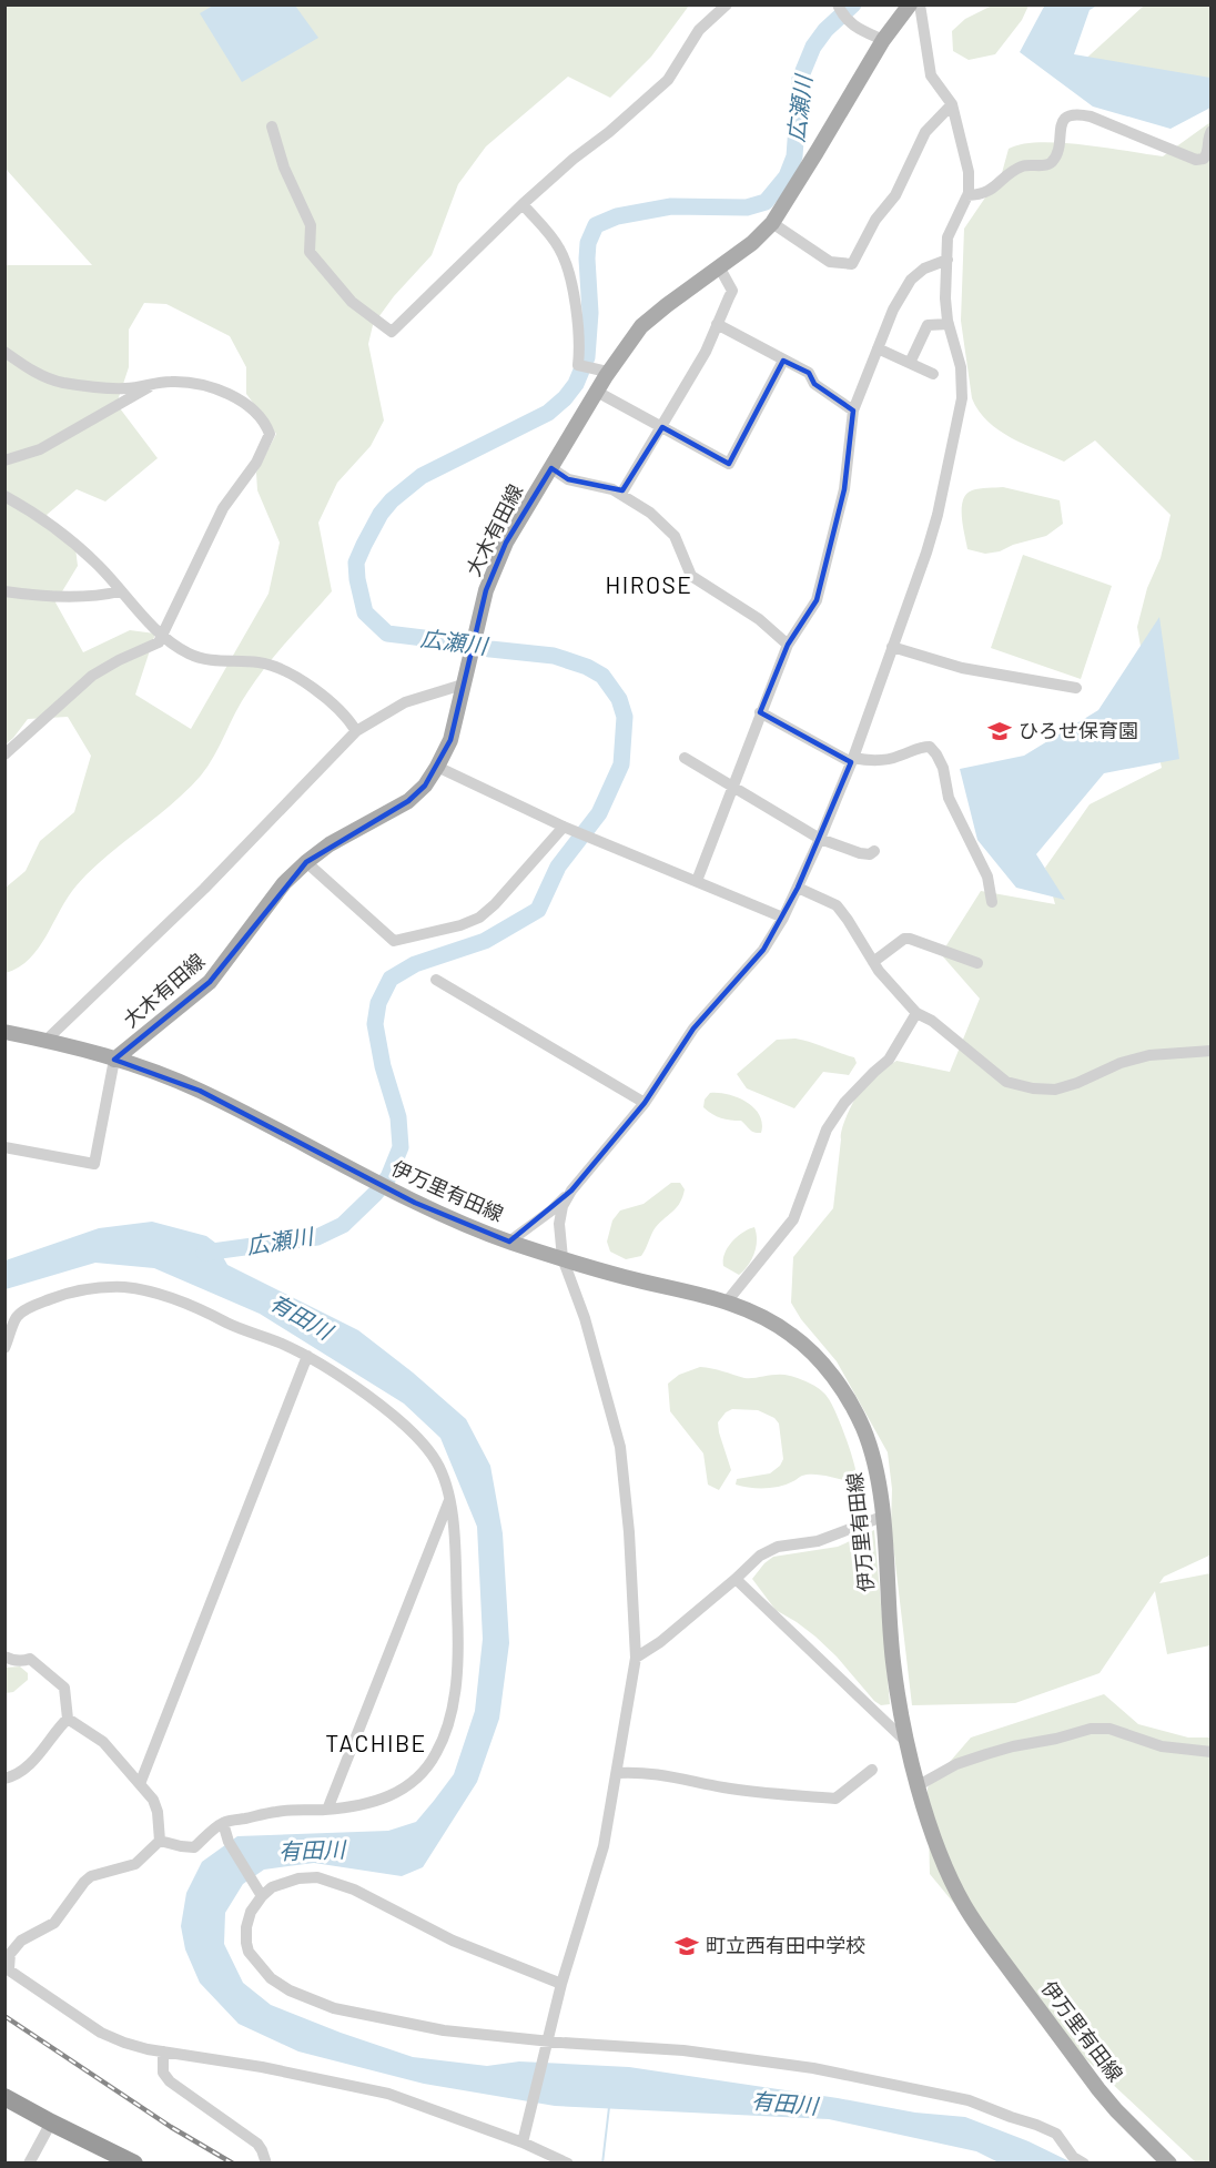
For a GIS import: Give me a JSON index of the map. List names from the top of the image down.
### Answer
{
  "streets": {
    "main road": ["大木有田線", "伊万里有田線"]
  },
  "crossings": [
    ["大木有田線", "伊万里有田線"]
  ],
  "districts": ["HIROSE", "TACHIBE"],
  "water": ["広瀬川", "有田川"],
  "places": {
    "school or university": ["ひろせ保育園", "町立西有田中学校"]
  }
}
